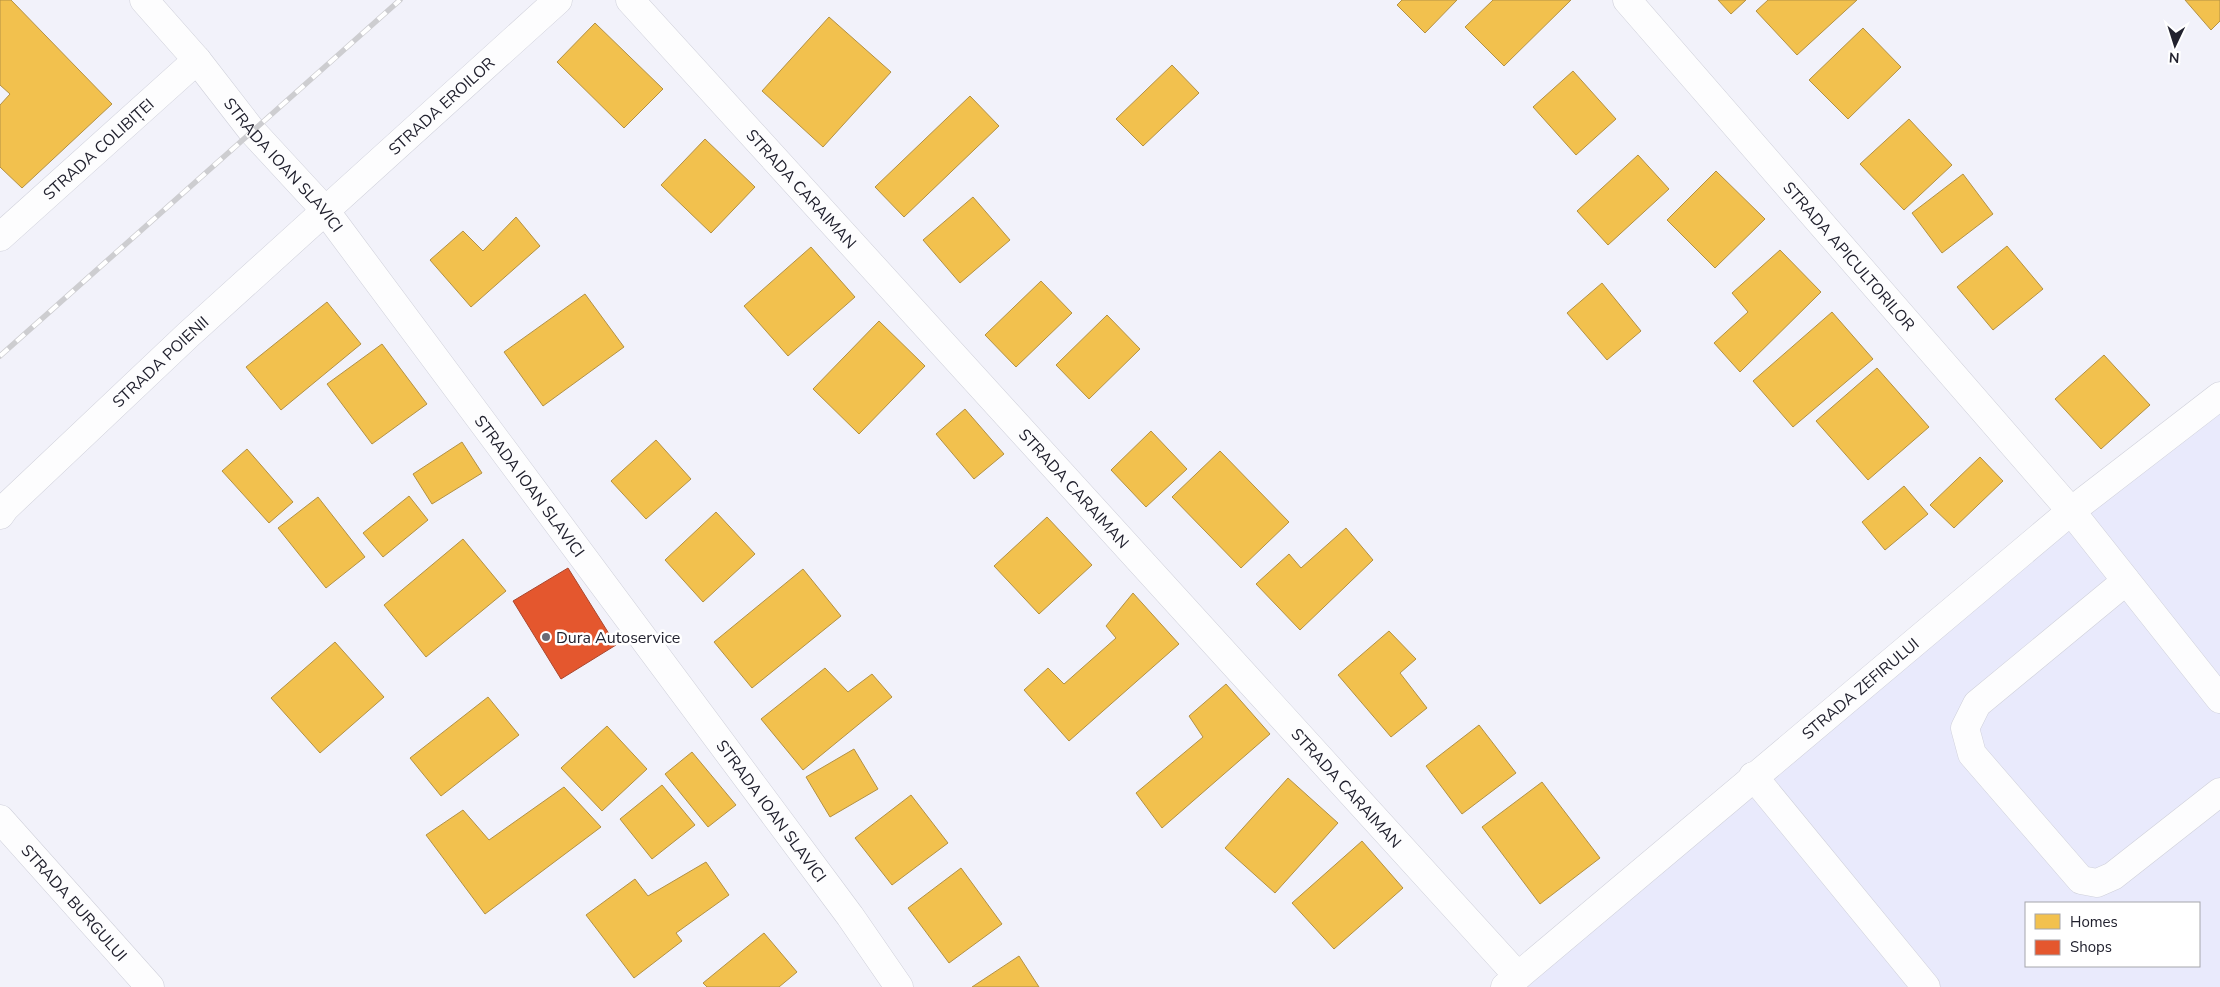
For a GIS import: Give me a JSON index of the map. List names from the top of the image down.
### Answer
{
  "streets": {
    "street": [
      "STRADA EROILOR",
      "STRADA COLIBIȚEI",
      "STRADA IOAN SLAVICI",
      "STRADA CARAIMAN",
      "STRADA APICULTORILOR",
      "STRADA POIENII",
      "STRADA ZEFIRULUI",
      "STRADA BURGULUI"
    ]
  },
  "crossings": [
    ["STRADA EROILOR", "STRADA IOAN SLAVICI"],
    ["STRADA EROILOR", "STRADA POIENII"],
    ["STRADA COLIBIȚEI", "STRADA IOAN SLAVICI"],
    ["STRADA IOAN SLAVICI", "STRADA POIENII"],
    ["STRADA CARAIMAN", "STRADA ZEFIRULUI"],
    ["STRADA APICULTORILOR", "STRADA ZEFIRULUI"]
  ],
  "places": ["Dura Autoservice"],
  "legend": ["Homes", "Shops"],
  "north": "bottom"
}
